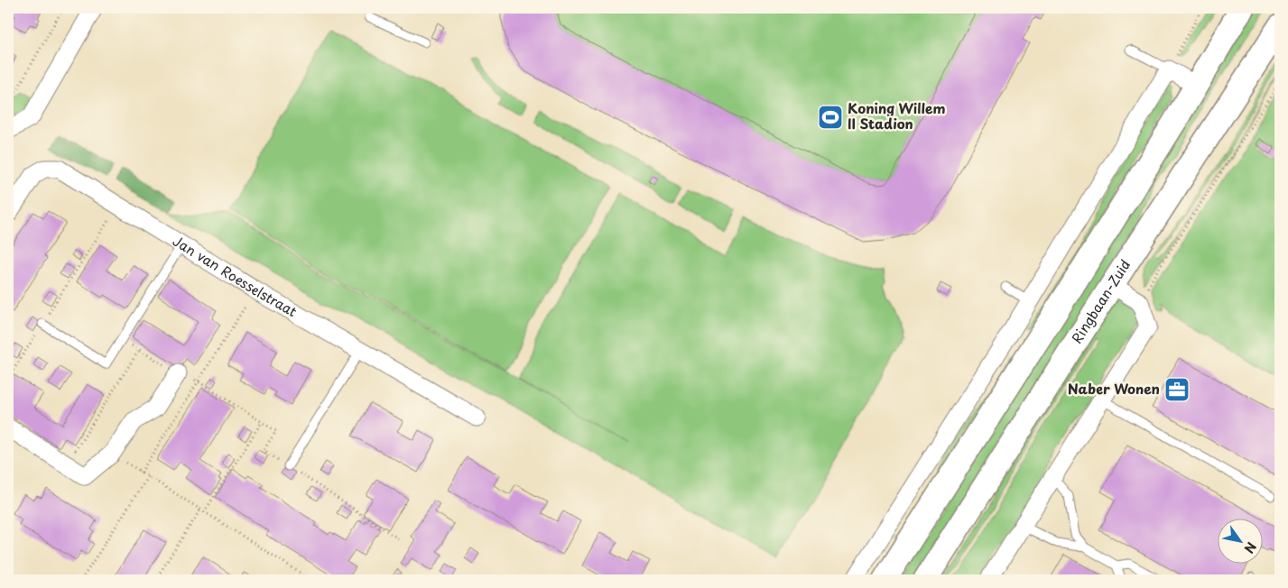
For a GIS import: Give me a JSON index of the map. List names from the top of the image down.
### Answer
{
  "streets": {
    "main road": ["Ringbaan-Zuid"],
    "street": ["Jan van Roesselstraat"]
  },
  "places": {
    "sports": ["Koning Willem II Stadion"],
    "office": ["Naber Wonen"]
  },
  "north": "bottom right"
}
